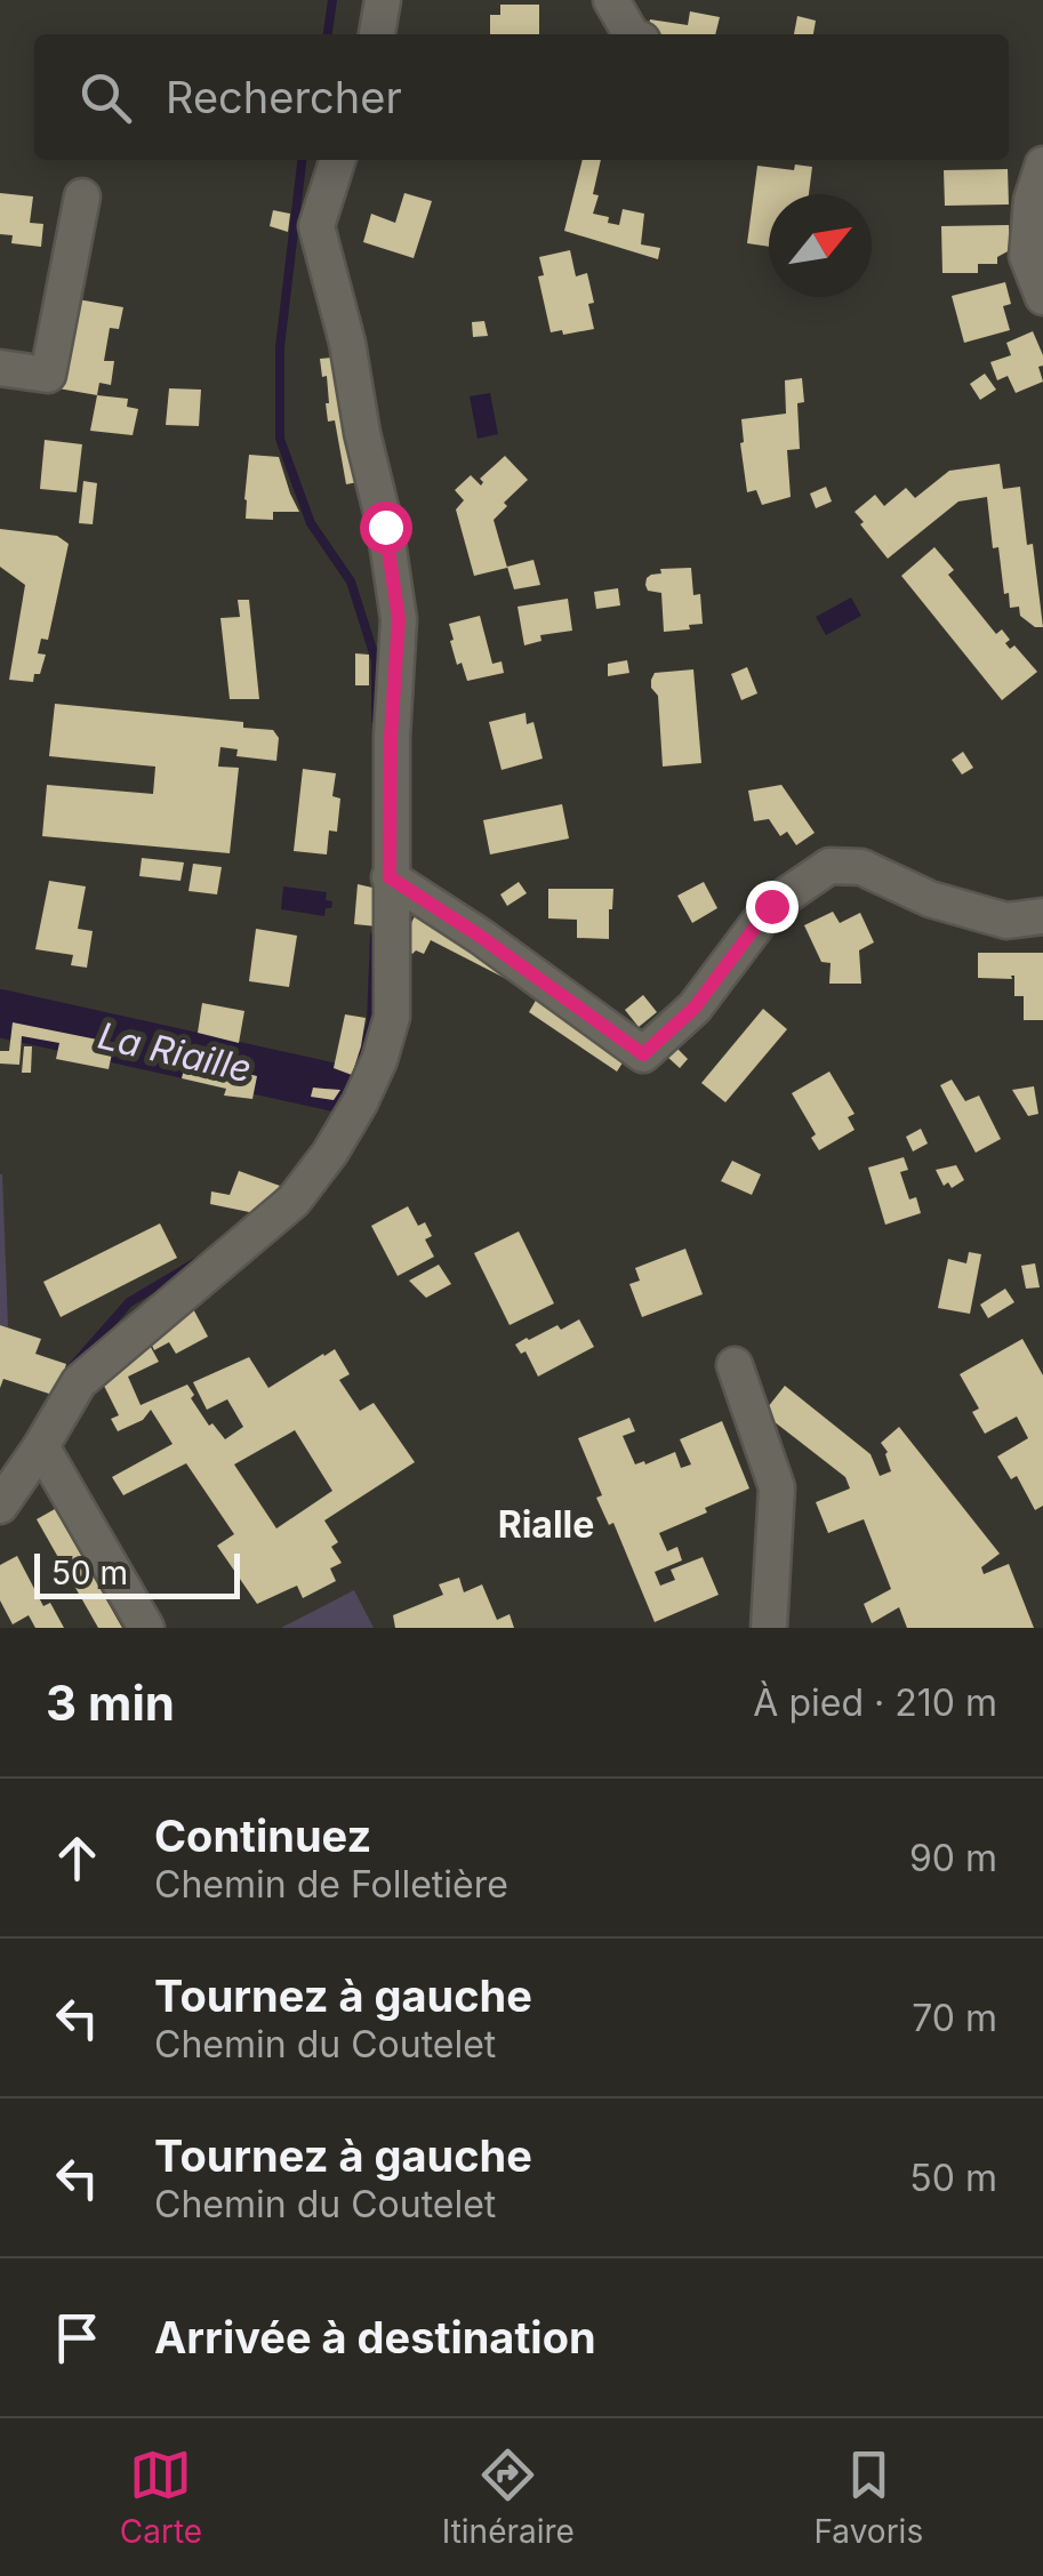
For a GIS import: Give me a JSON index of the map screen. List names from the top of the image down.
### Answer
{
  "districts": ["Rialle"],
  "water": ["La Riaille"],
  "scale_bar": "50 m",
  "north": "top right",
  "page": {
    "search": "Rechercher",
    "scale": "50 m",
    "heading": ["3 min", "À pied · 210 m"],
    "list": [
      ["Continuez", "Chemin de Folletière", "90 m"],
      ["Tournez à gauche", "Chemin du Coutelet", "70 m"],
      ["Tournez à gauche", "Chemin du Coutelet", "50 m"],
      "Arrivée à destination"
    ],
    "nav": ["Carte", "Itinéraire", "Favoris"]
  }
}
